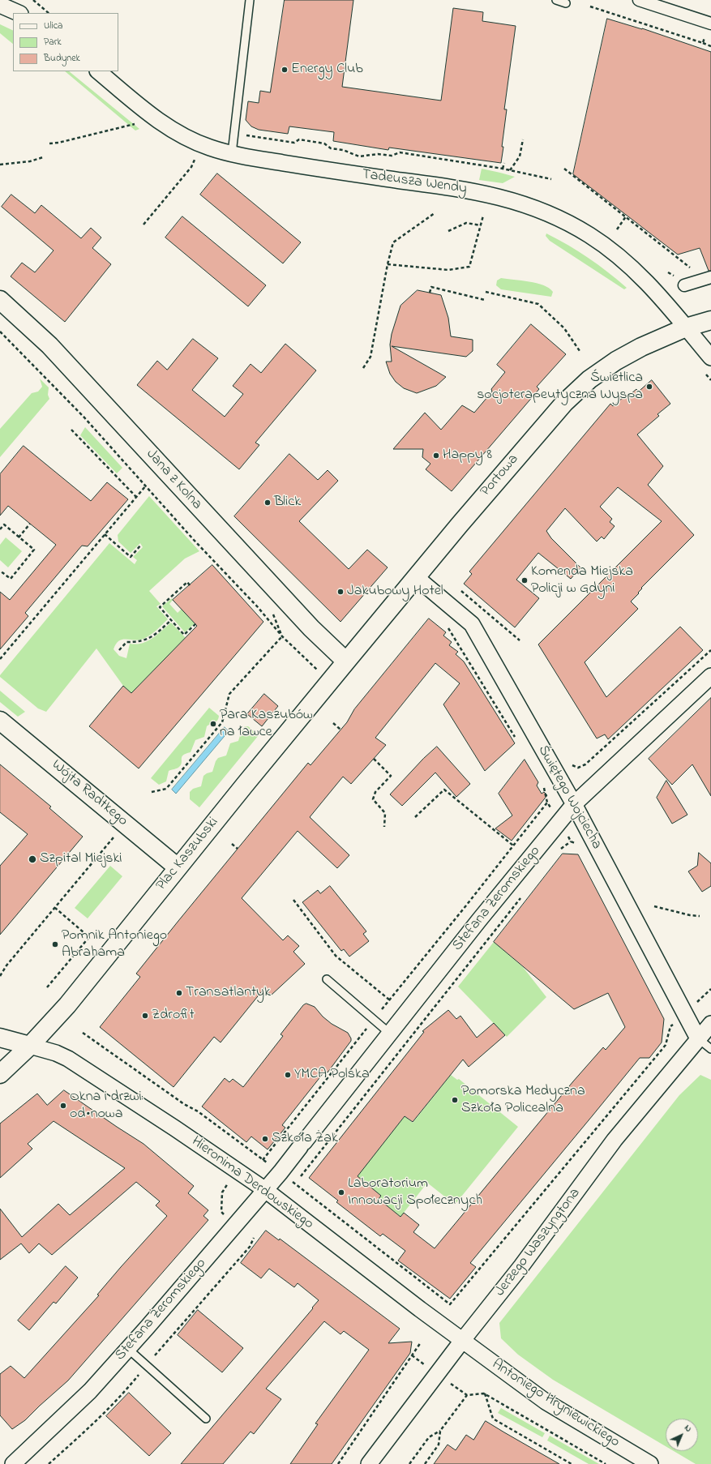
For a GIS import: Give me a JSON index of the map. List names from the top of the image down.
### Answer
{
  "streets": {
    "street": [
      "Tadeusza Wendy",
      "Portowa",
      "Jana z Kolna",
      "Wójta Radtkego",
      "Świętego Wojciecha",
      "Plac Kaszubski",
      "Stefana Żeromskiego",
      "Hieronima Derdowskiego",
      "Jerzego Waszyngtona",
      "Antoniego Hryniewickiego"
    ]
  },
  "crossings": [
    ["Tadeusza Wendy", "Portowa"],
    ["Portowa", "Jana z Kolna"],
    ["Portowa", "Świętego Wojciecha"],
    ["Portowa", "Plac Kaszubski"],
    ["Jana z Kolna", "Plac Kaszubski"],
    ["Wójta Radtkego", "Plac Kaszubski"],
    ["Świętego Wojciecha", "Stefana Żeromskiego"],
    ["Świętego Wojciecha", "Jerzego Waszyngtona"],
    ["Plac Kaszubski", "Hieronima Derdowskiego"],
    ["Stefana Żeromskiego", "Hieronima Derdowskiego"],
    ["Hieronima Derdowskiego", "Jerzego Waszyngtona"],
    ["Hieronima Derdowskiego", "Antoniego Hryniewickiego"],
    ["Jerzego Waszyngtona", "Antoniego Hryniewickiego"]
  ],
  "places": [
    "Energy Club",
    "Świetlica socjoterapeutyczna Wyspa",
    "Happy 8",
    "Blick",
    "Komenda Miejska Policji w Gdyni",
    "Jakubowy Hotel",
    "Para Kaszubów na ławce",
    "Szpital Miejski",
    "Pomnik Antoniego Abrahama",
    "Transatlantyk",
    "Zdrofit",
    "YMCA Polska",
    "Pomorska Medyczna Szkoła Policealna",
    "Okna i drzwi: od•nowa",
    "Szkoła Żak",
    "Laboratorium Innowacji Społecznych"
  ],
  "legend": ["Ulica", "Park", "Budynek"],
  "north": "top right"
}
